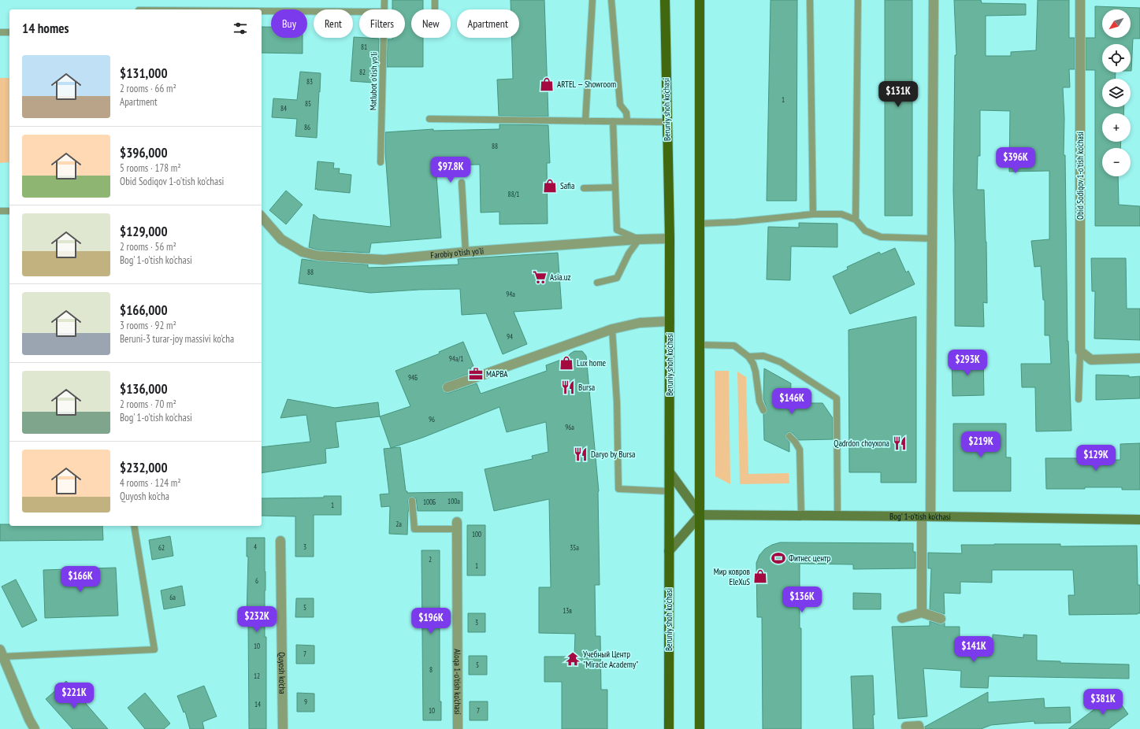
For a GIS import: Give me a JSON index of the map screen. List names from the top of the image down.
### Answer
{
  "streets": {
    "main road": ["Beruniy shoh ko'chasi"],
    "street": [
      "Obid Sodiqov 1-o'tish ko'chasi",
      "Farobiy o'tish yo'li",
      "Bog' 1-o'tish ko'chasi",
      "Quyosh ko'cha",
      "Aloqa 1-o'tish ko'chasi"
    ],
    "lane": ["Matlubot o'tish yo'li"]
  },
  "crossings": [
    ["Beruniy shoh ko'chasi", "Farobiy o'tish yo'li"]
  ],
  "places": {
    "shop": [
      "ARTEL — Showroom",
      "Safia",
      "Lux home",
      "Мир ковров EleXuS"
    ],
    "supermarket": ["Asia.uz"],
    "office": ["МАРВА"],
    "restaurant": ["Bursa", "Qadrdon choyxona", "Daryo by Bursa"],
    "sports": ["Фитнес центр"],
    "temple": ["Учебный Центр \"Miracle Academy\""]
  },
  "house_numbers": [
    "81",
    "82",
    "83",
    "1",
    "85",
    "84",
    "86",
    "88",
    "88/1",
    "88",
    "94a",
    "94",
    "94a/1",
    "94Б",
    "96",
    "96a",
    "100a",
    "100Б",
    "1",
    "2a",
    "100",
    "4",
    "3",
    "62",
    "35a",
    "2",
    "1",
    "6",
    "6a",
    "5",
    "13в",
    "3",
    "10",
    "7",
    "5",
    "8",
    "12",
    "9",
    "14",
    "10",
    "7"
  ],
  "north": "bottom left",
  "page": {
    "map_buttons": ["+", "−"],
    "chip": [
      "Buy",
      "Rent",
      "Filters",
      "New",
      "Apartment"
    ],
    "heading": "14 homes",
    "list": [
      {
        "name": "$131,000",
        "note": "2 rooms · 66 m² · Apartment"
      },
      {
        "name": "$396,000",
        "note": "5 rooms · 178 m² · Obid Sodiqov 1-o'tish ko'chasi"
      },
      {
        "name": "$129,000",
        "note": "2 rooms · 56 m² · Bog' 1-o'tish ko'chasi"
      },
      {
        "name": "$166,000",
        "note": "3 rooms · 92 m² · Beruni-3 turar-joy massivi ko'cha"
      },
      {
        "name": "$136,000",
        "note": "2 rooms · 70 m² · Bog' 1-o'tish ko'chasi"
      },
      {
        "name": "$232,000",
        "note": "4 rooms · 124 m² · Quyosh ko'cha"
      }
    ],
    "price": [
      "$131K",
      "$396K",
      "$97.8K",
      "$293K",
      "$146K",
      "$219K",
      "$129K",
      "$166K",
      "$136K",
      "$232K",
      "$196K",
      "$141K",
      "$221K",
      "$381K"
    ]
  }
}
